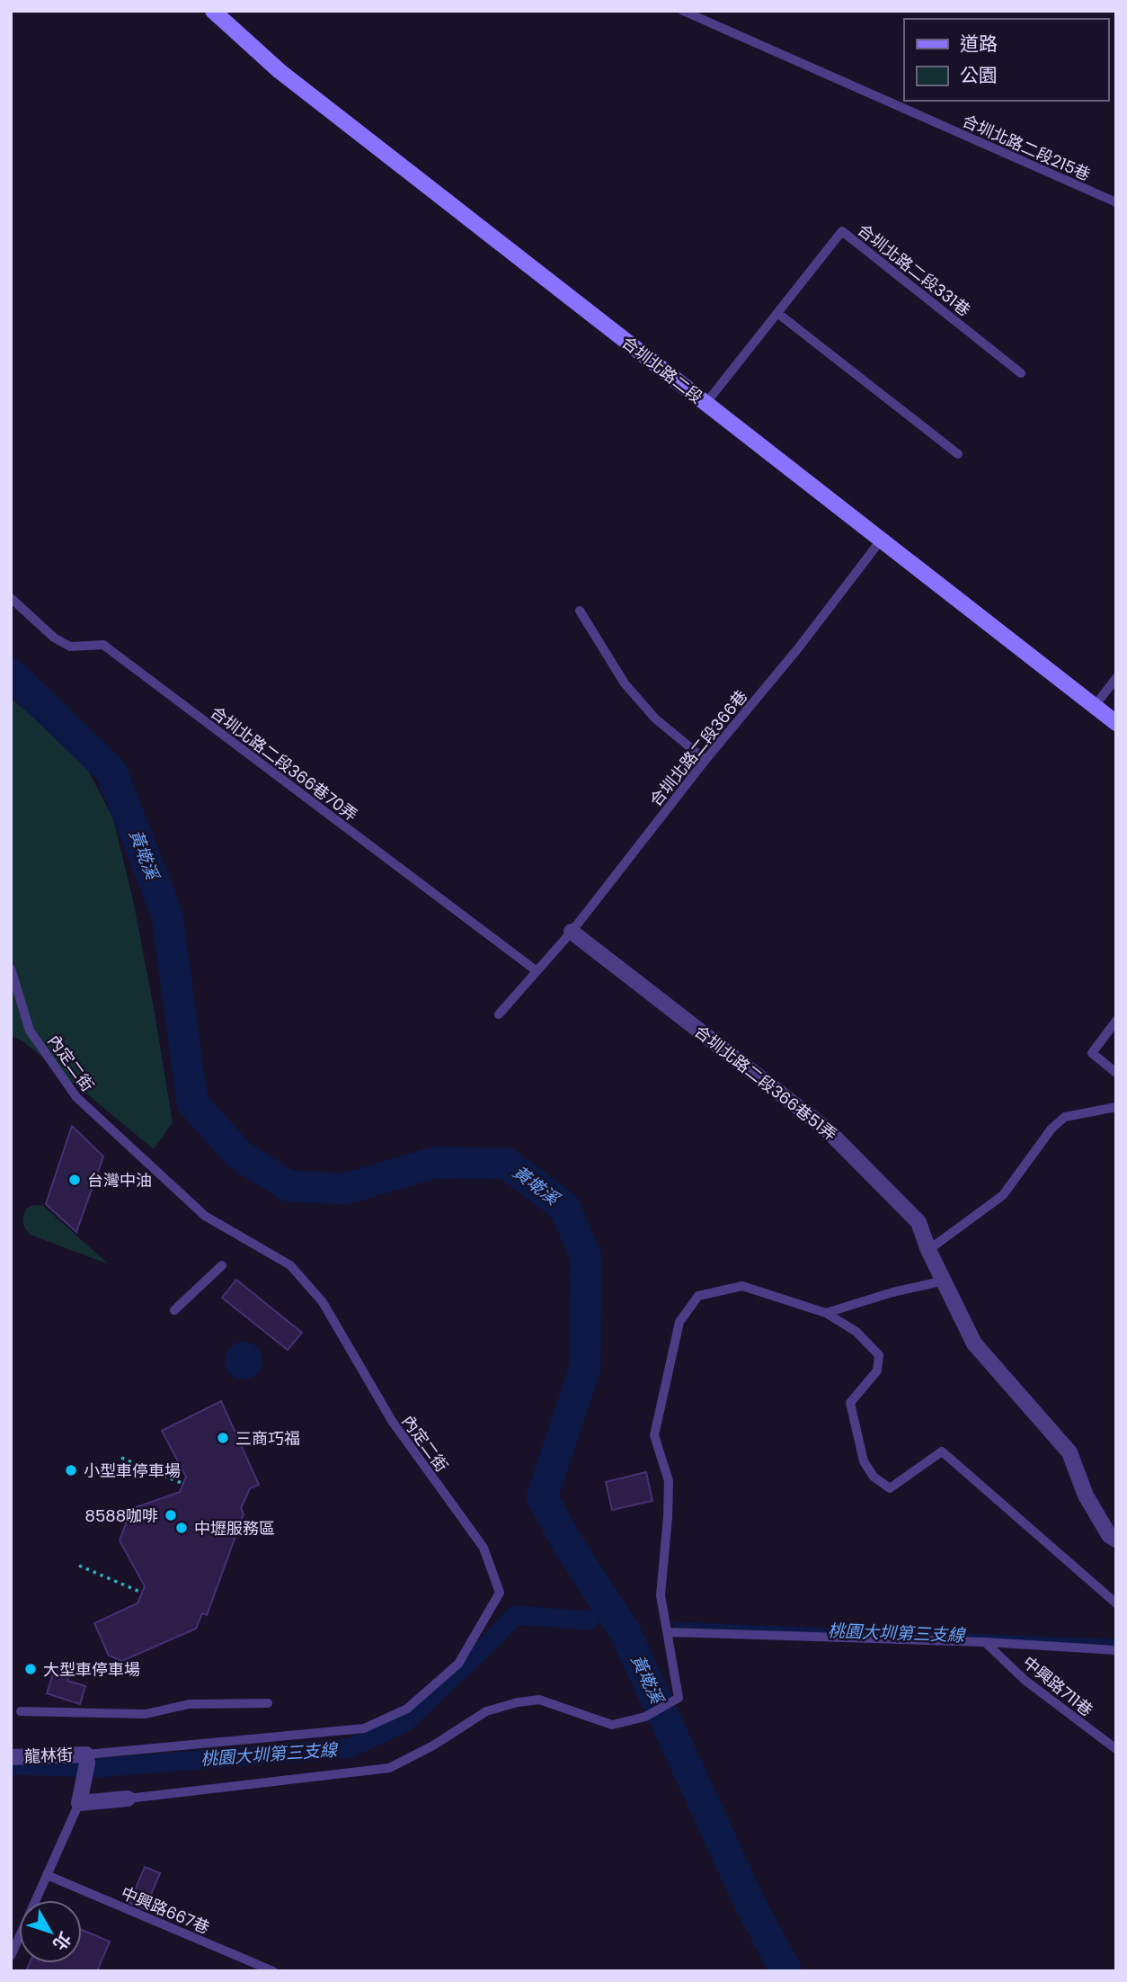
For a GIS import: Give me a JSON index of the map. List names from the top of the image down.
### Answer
{
  "streets": {
    "street": ["合圳北路二段", "合圳北路二段366巷51弄", "龍林街"],
    "lane": [
      "合圳北路二段215巷",
      "合圳北路二段331巷",
      "合圳北路二段366巷",
      "合圳北路二段366巷70弄",
      "內定二街",
      "中興路711巷",
      "中興路667巷"
    ]
  },
  "crossings": [
    ["合圳北路二段331巷", "合圳北路二段"],
    ["合圳北路二段", "合圳北路二段366巷"],
    ["合圳北路二段366巷", "合圳北路二段366巷70弄"],
    ["合圳北路二段366巷", "合圳北路二段366巷51弄"],
    ["內定二街", "龍林街"]
  ],
  "water": ["黃墘溪", "桃園大圳第三支線"],
  "places": [
    "台灣中油",
    "三商巧福",
    "小型車停車場",
    "8588咖啡",
    "中壢服務區",
    "大型車停車場"
  ],
  "legend": ["道路", "公園"],
  "north": "bottom right"
}
